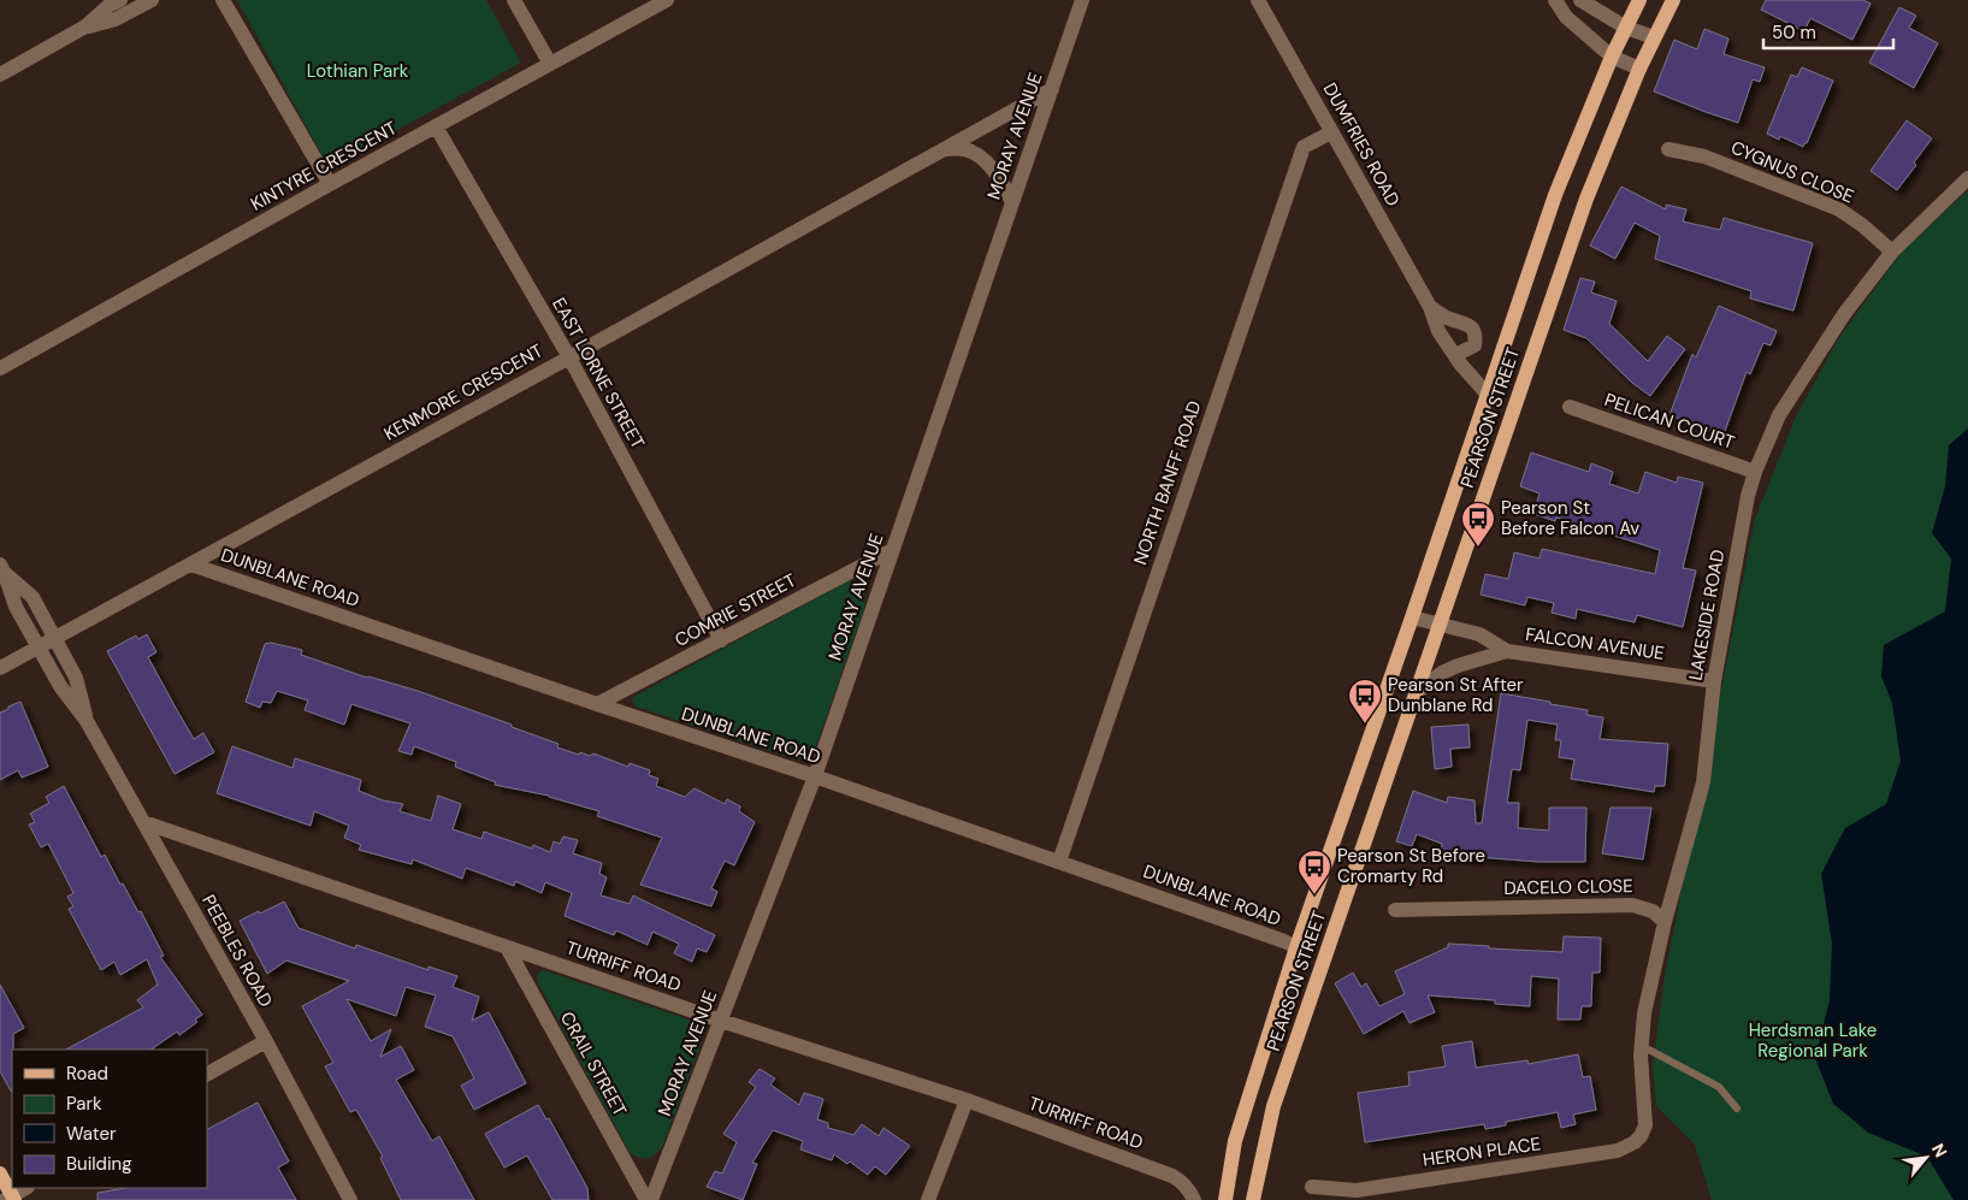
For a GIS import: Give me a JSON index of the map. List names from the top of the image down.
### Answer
{
  "streets": {
    "main road": ["PEARSON STREET"],
    "street": [
      "MORAY AVENUE",
      "DUMFRIES ROAD",
      "KINTYRE CRESCENT",
      "CYGNUS CLOSE",
      "EAST LORNE STREET",
      "KENMORE CRESCENT",
      "PELICAN COURT",
      "NORTH BANFF ROAD",
      "DUNBLANE ROAD",
      "COMRIE STREET",
      "LAKESIDE ROAD",
      "FALCON AVENUE",
      "DACELO CLOSE",
      "PEEBLES ROAD",
      "TURRIFF ROAD",
      "CRAIL STREET",
      "HERON PLACE"
    ]
  },
  "crossings": [
    ["MORAY AVENUE", "KENMORE CRESCENT"],
    ["MORAY AVENUE", "DUNBLANE ROAD"],
    ["MORAY AVENUE", "COMRIE STREET"],
    ["MORAY AVENUE", "TURRIFF ROAD"],
    ["DUMFRIES ROAD", "PEARSON STREET"],
    ["DUMFRIES ROAD", "NORTH BANFF ROAD"],
    ["KINTYRE CRESCENT", "EAST LORNE STREET"],
    ["CYGNUS CLOSE", "LAKESIDE ROAD"],
    ["EAST LORNE STREET", "KENMORE CRESCENT"],
    ["EAST LORNE STREET", "COMRIE STREET"],
    ["KENMORE CRESCENT", "DUNBLANE ROAD"],
    ["KENMORE CRESCENT", "PEEBLES ROAD"],
    ["PEARSON STREET", "DUNBLANE ROAD"],
    ["PEARSON STREET", "FALCON AVENUE"],
    ["PELICAN COURT", "LAKESIDE ROAD"],
    ["NORTH BANFF ROAD", "DUNBLANE ROAD"],
    ["DUNBLANE ROAD", "COMRIE STREET"],
    ["LAKESIDE ROAD", "FALCON AVENUE"],
    ["LAKESIDE ROAD", "DACELO CLOSE"],
    ["LAKESIDE ROAD", "HERON PLACE"],
    ["PEEBLES ROAD", "TURRIFF ROAD"],
    ["TURRIFF ROAD", "CRAIL STREET"]
  ],
  "parks": ["Lothian Park", "Herdsman Lake Regional Park"],
  "places": {
    "bus stop": ["Pearson St Before Falcon Av", "Pearson St After Dunblane Rd", "Pearson St Before Cromarty Rd"]
  },
  "legend": [
    "Road",
    "Park",
    "Water",
    "Building"
  ],
  "scale_bar": "50 m",
  "north": "top right"
}
